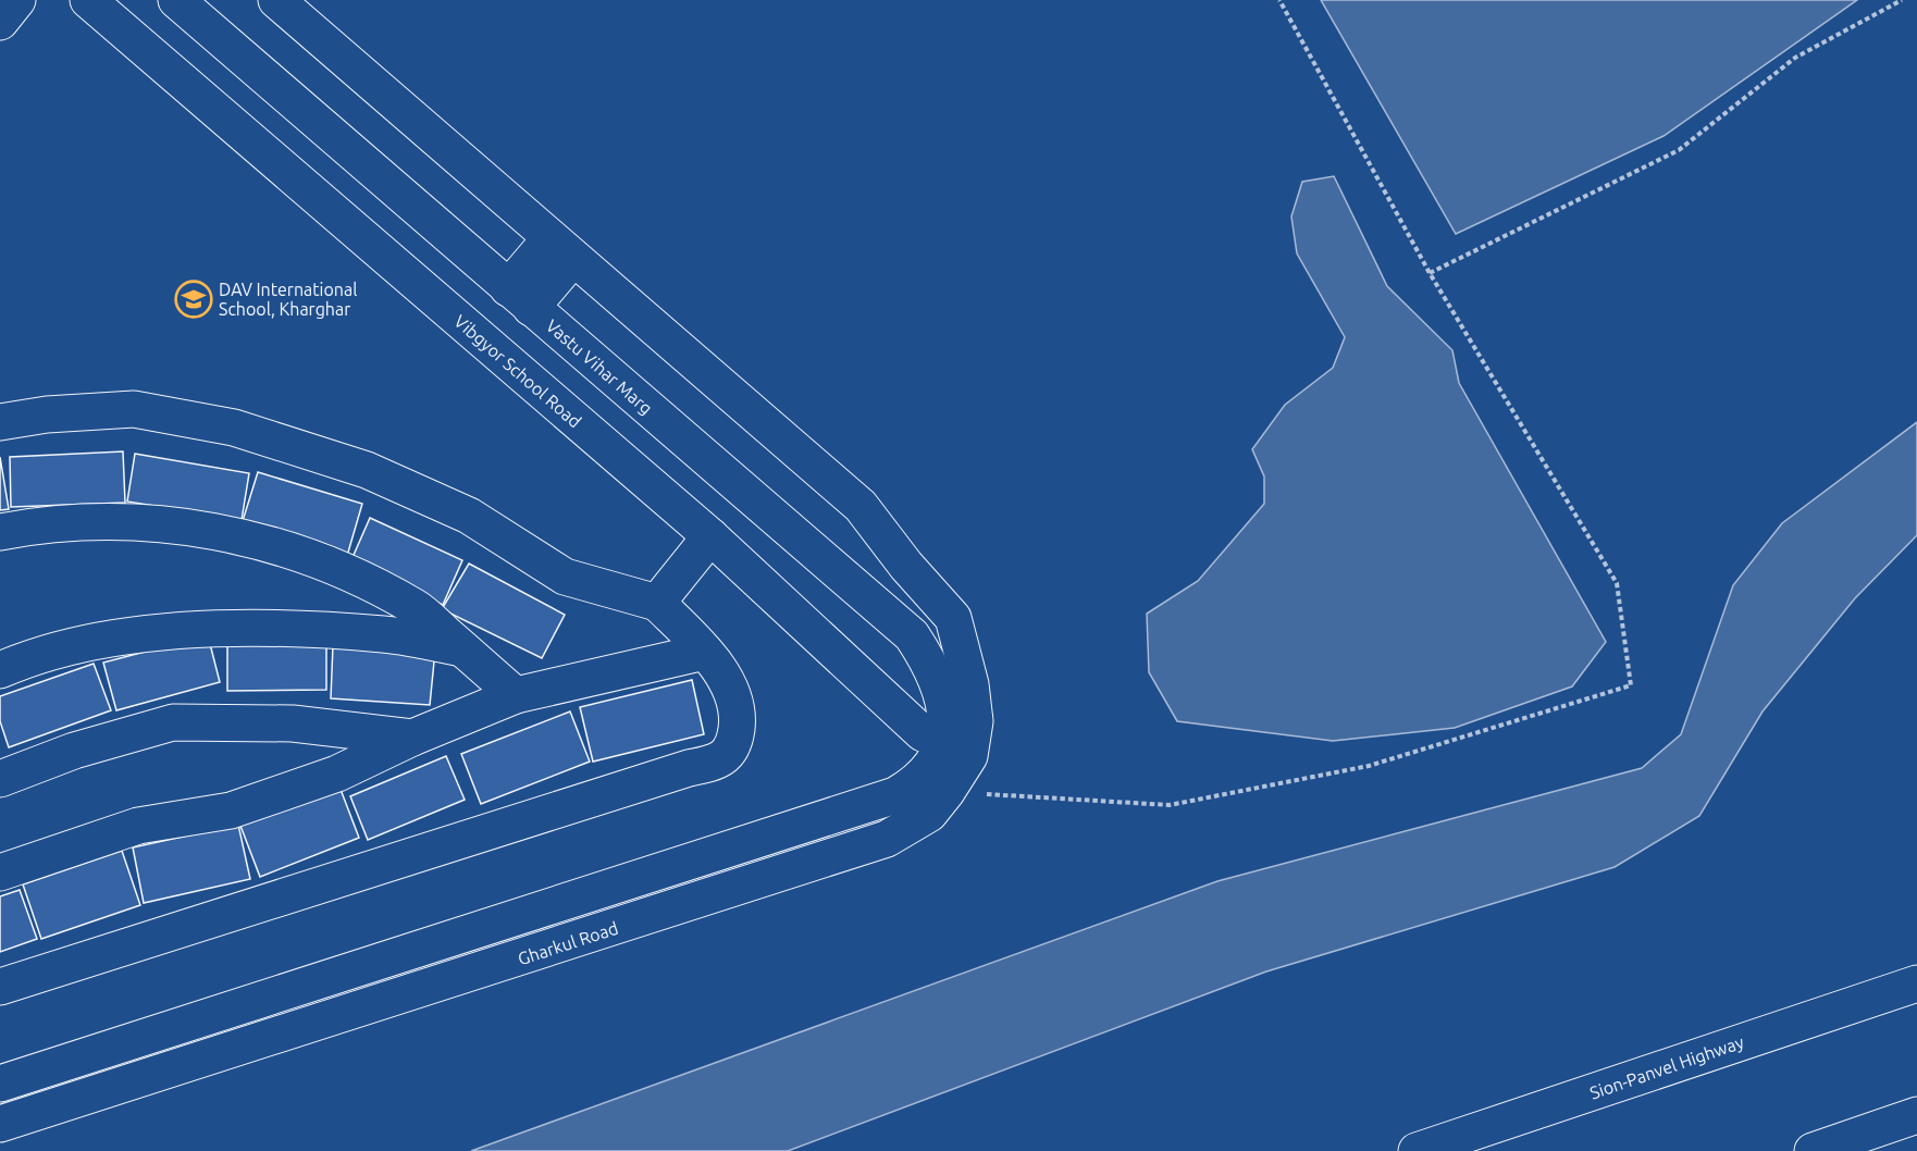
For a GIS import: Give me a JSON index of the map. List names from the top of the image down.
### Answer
{
  "streets": {
    "main road": [
      "Vastu Vihar Marg",
      "Vibgyor School Road",
      "Gharkul Road",
      "Sion-Panvel Highway"
    ]
  },
  "crossings": [
    ["Vastu Vihar Marg", "Vibgyor School Road"],
    ["Vastu Vihar Marg", "Gharkul Road"],
    ["Vibgyor School Road", "Gharkul Road"]
  ],
  "places": {
    "school or university": ["DAV International School, Kharghar"]
  }
}
